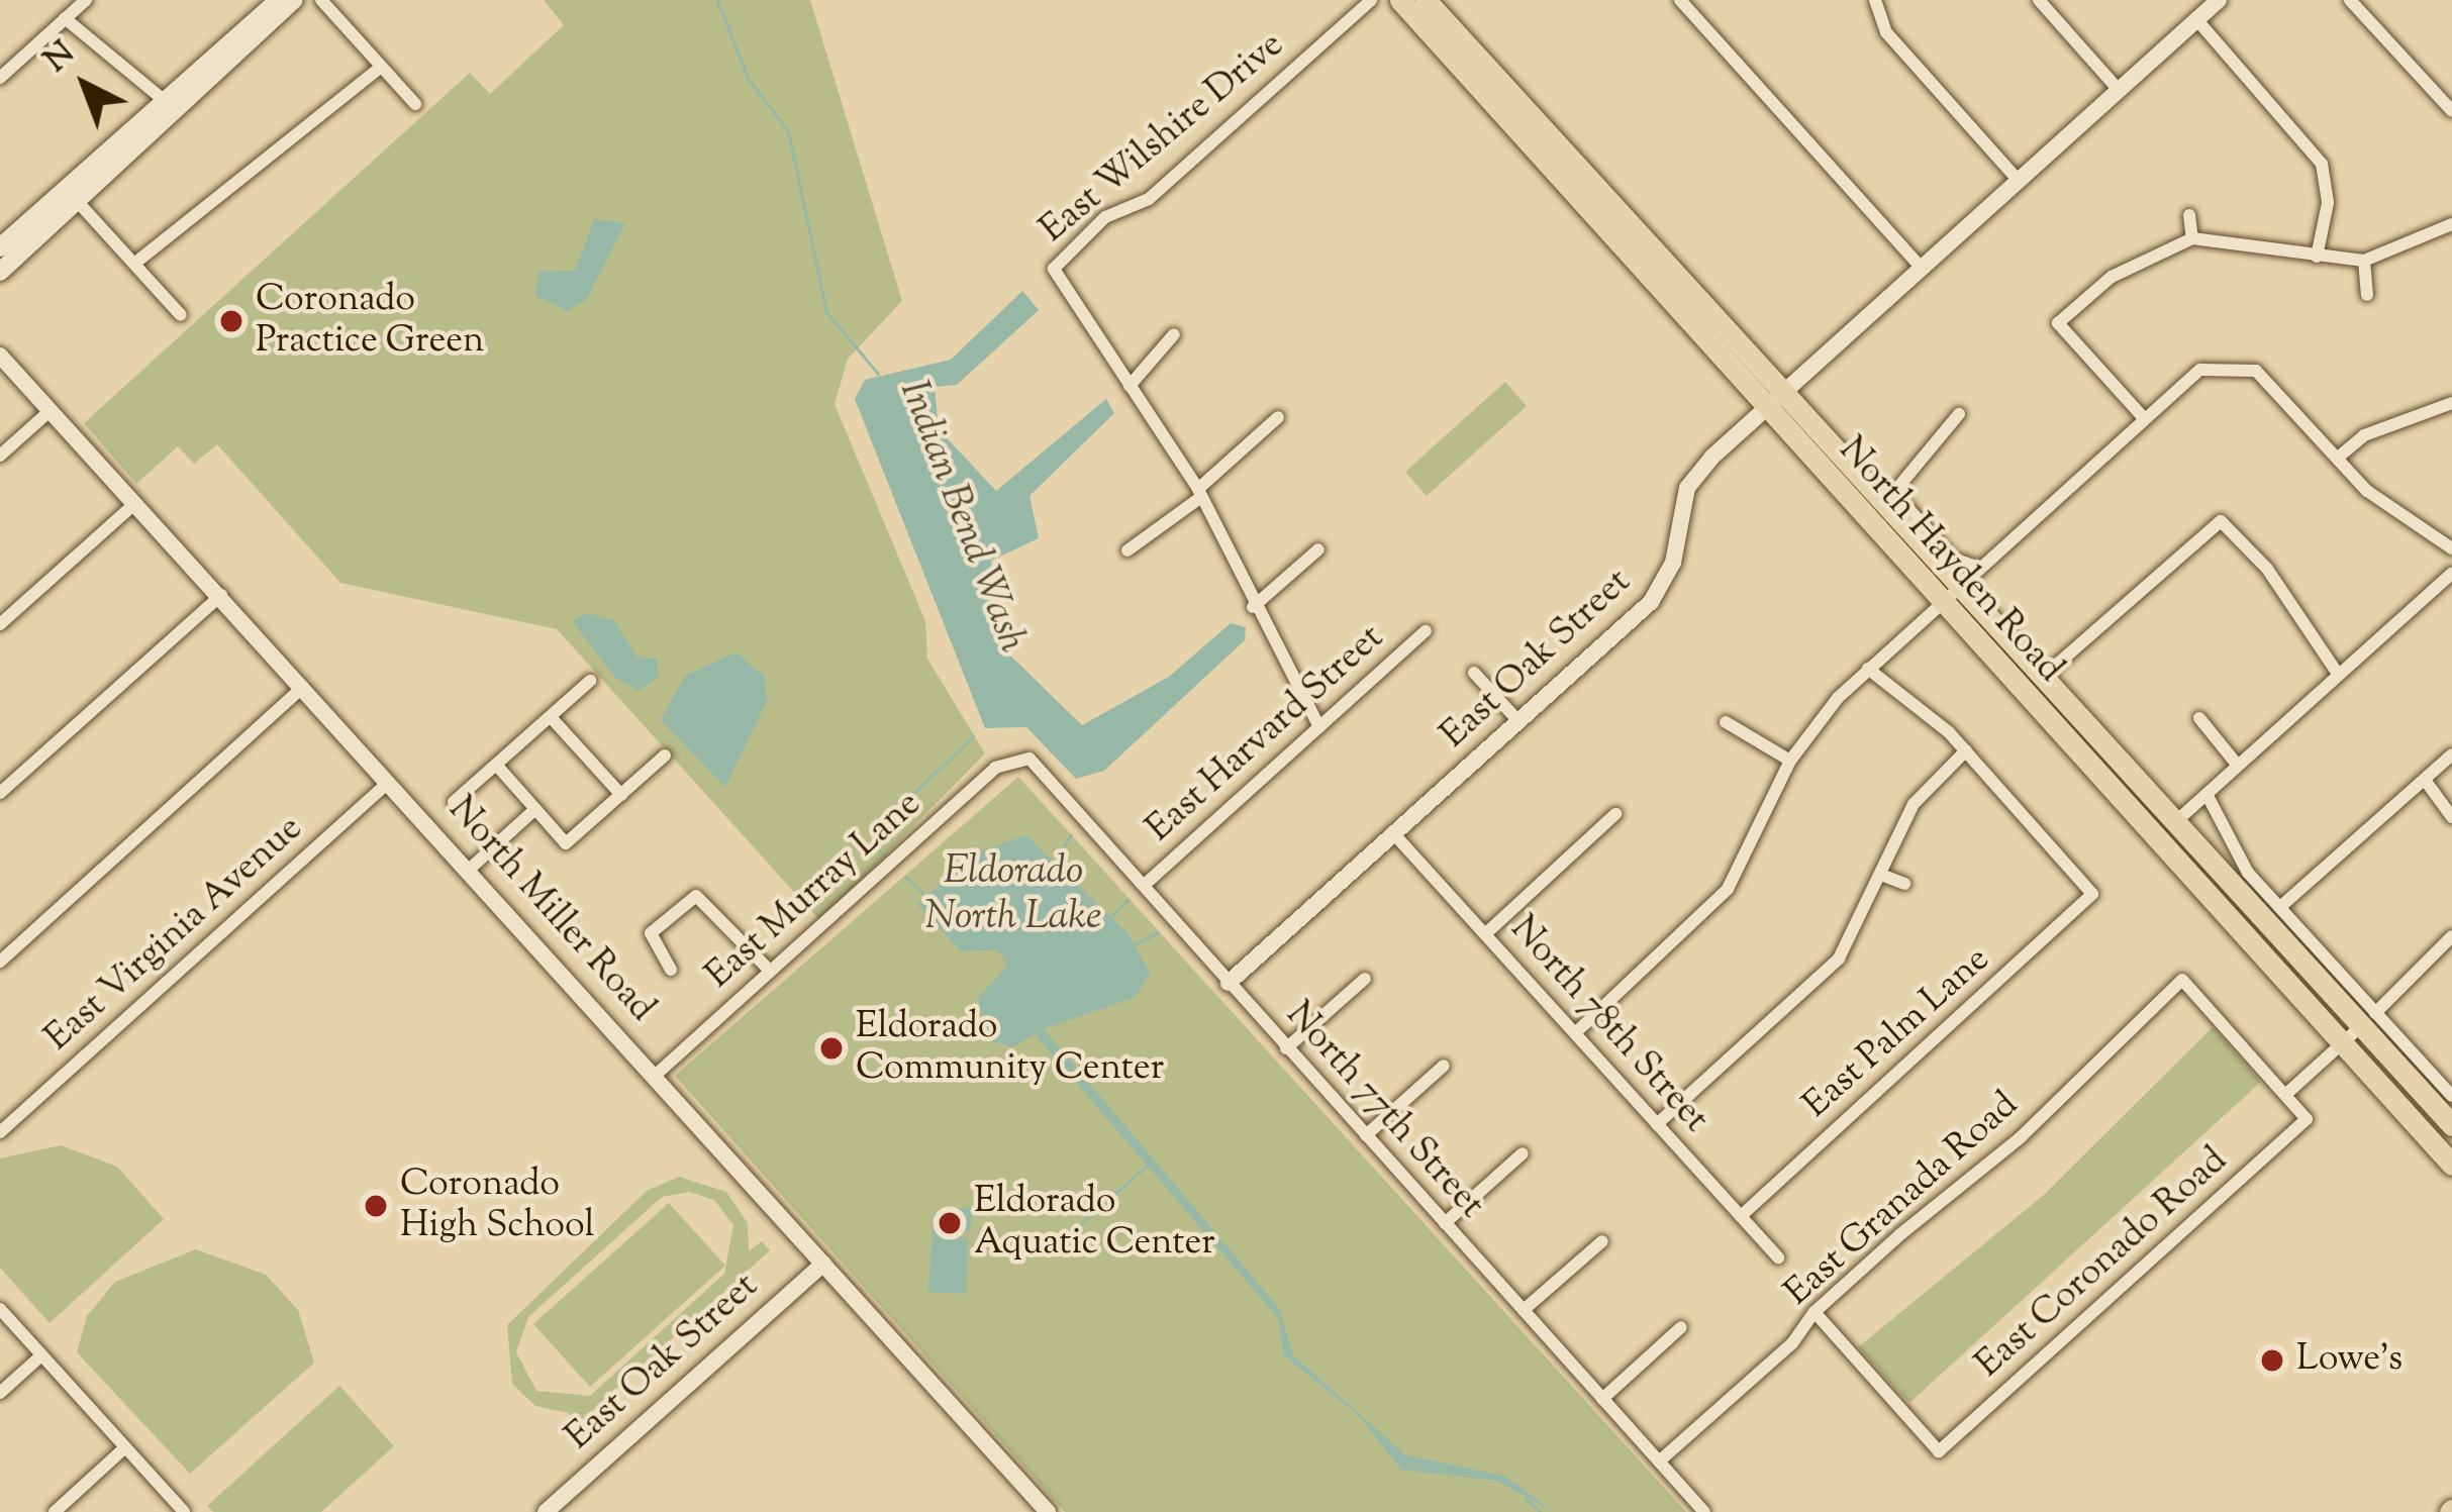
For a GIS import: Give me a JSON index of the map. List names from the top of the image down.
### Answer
{
  "streets": {
    "main road": ["North Hayden Road"],
    "street": [
      "East Wilshire Drive",
      "East Oak Street",
      "East Harvard Street",
      "East Murray Lane",
      "North Miller Road",
      "East Virginia Avenue",
      "North 78th Street",
      "East Palm Lane",
      "North 77th Street",
      "East Granada Road",
      "East Coronado Road"
    ]
  },
  "crossings": [
    ["North Hayden Road", "East Oak Street"],
    ["East Oak Street", "North Miller Road"],
    ["East Oak Street", "North 78th Street"],
    ["East Oak Street", "North 77th Street"],
    ["East Harvard Street", "North 77th Street"],
    ["East Murray Lane", "North Miller Road"],
    ["East Murray Lane", "North 77th Street"],
    ["North Miller Road", "East Virginia Avenue"],
    ["North 78th Street", "East Palm Lane"],
    ["North 77th Street", "East Granada Road"],
    ["East Granada Road", "East Coronado Road"]
  ],
  "water": ["Indian Bend Wash", "Eldorado North Lake"],
  "places": [
    "Coronado Practice Green",
    "Eldorado Community Center",
    "Coronado High School",
    "Eldorado Aquatic Center",
    "Lowe's"
  ],
  "north": "top left"
}
